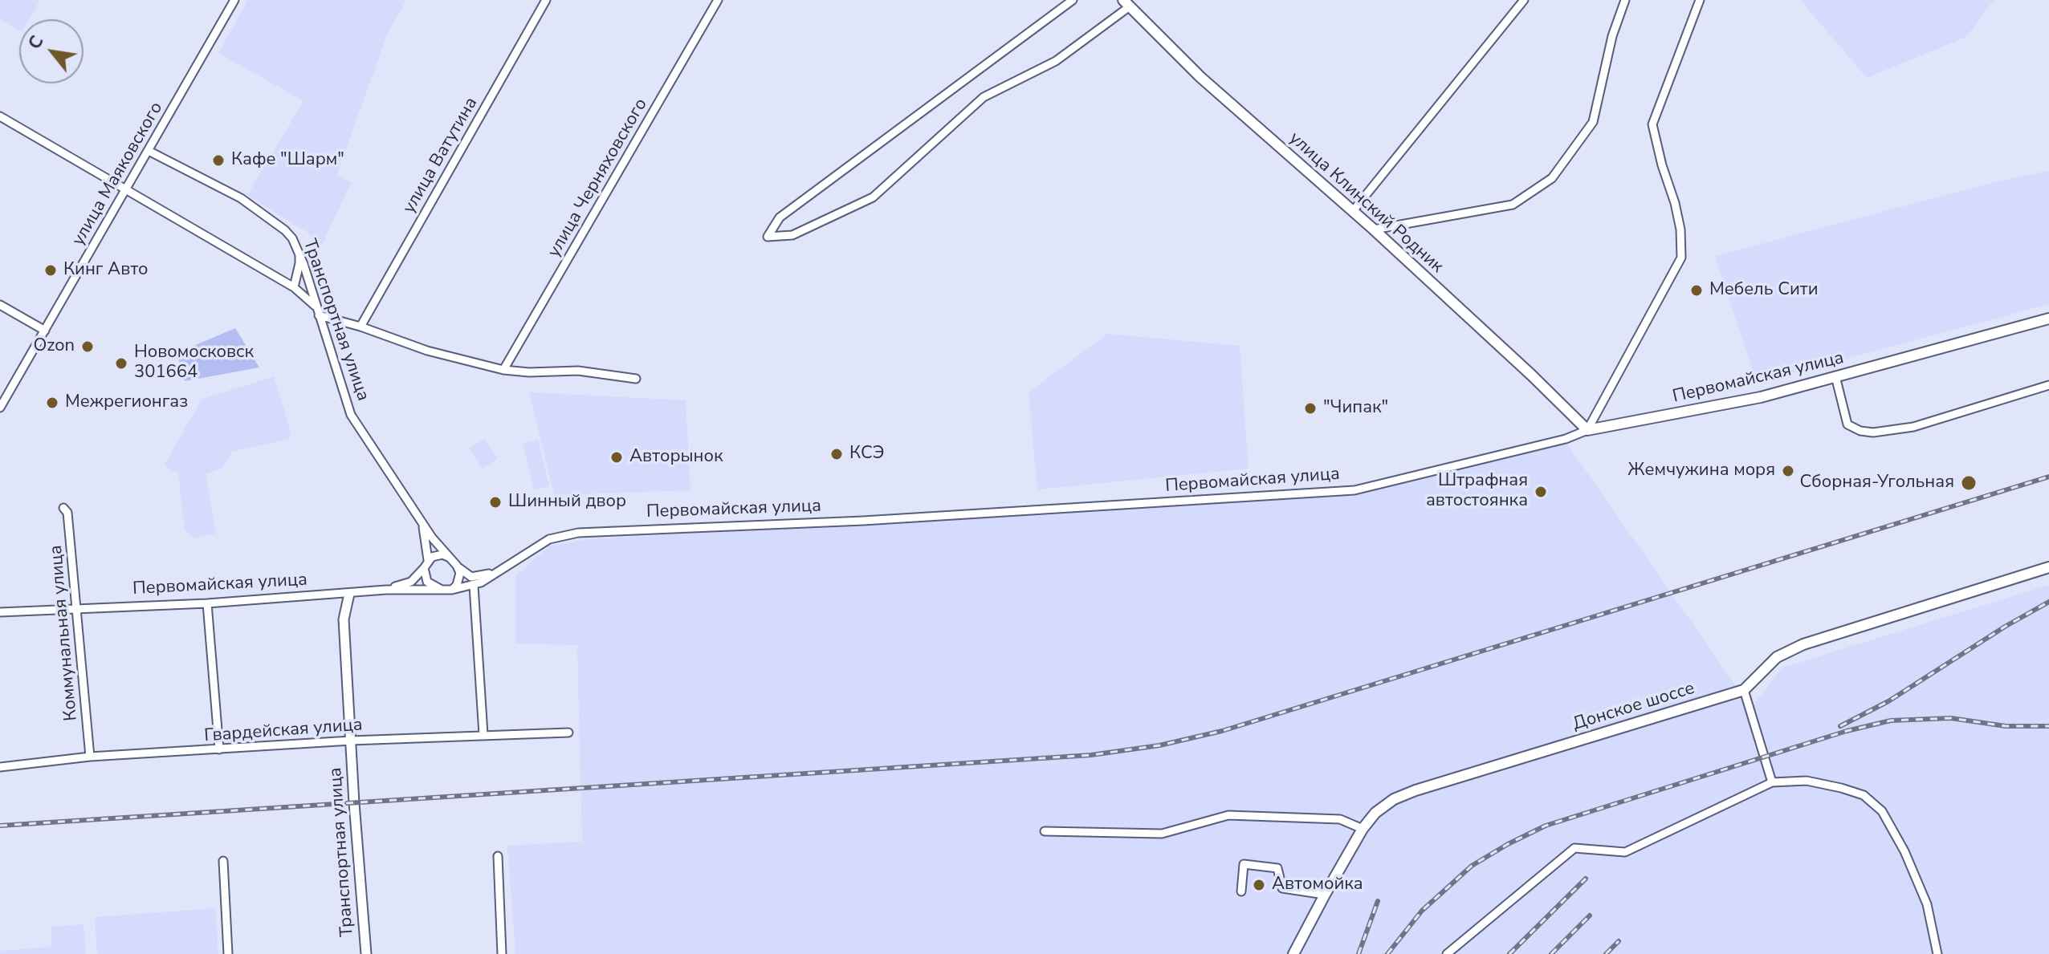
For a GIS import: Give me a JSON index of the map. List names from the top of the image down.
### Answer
{
  "streets": {
    "main road": ["улица Клинский Родник", "Первомайская улица", "Донское шоссе"],
    "street": [
      "улица Ватутина",
      "улица Маяковского",
      "улица Черняховского",
      "Транспортная улица",
      "Коммунальная улица",
      "Гвардейская улица"
    ]
  },
  "crossings": [
    ["улица Маяковского", "Транспортная улица"],
    ["улица Клинский Родник", "Первомайская улица"],
    ["Транспортная улица", "Первомайская улица"],
    ["Транспортная улица", "Гвардейская улица"],
    ["Первомайская улица", "Коммунальная улица"],
    ["Коммунальная улица", "Гвардейская улица"]
  ],
  "places": [
    "Кафе \"Шарм\"",
    "Кинг Авто",
    "Мебель Сити",
    "Ozon",
    "Новомосковск 301664",
    "Межрегионгаз",
    "\"Чипак\"",
    "КСЭ",
    "Авторынок",
    "Жемчужина моря",
    "Сборная-Угольная",
    "Штрафная автостоянка",
    "Шинный двор",
    "Автомойка"
  ],
  "north": "top left"
}
